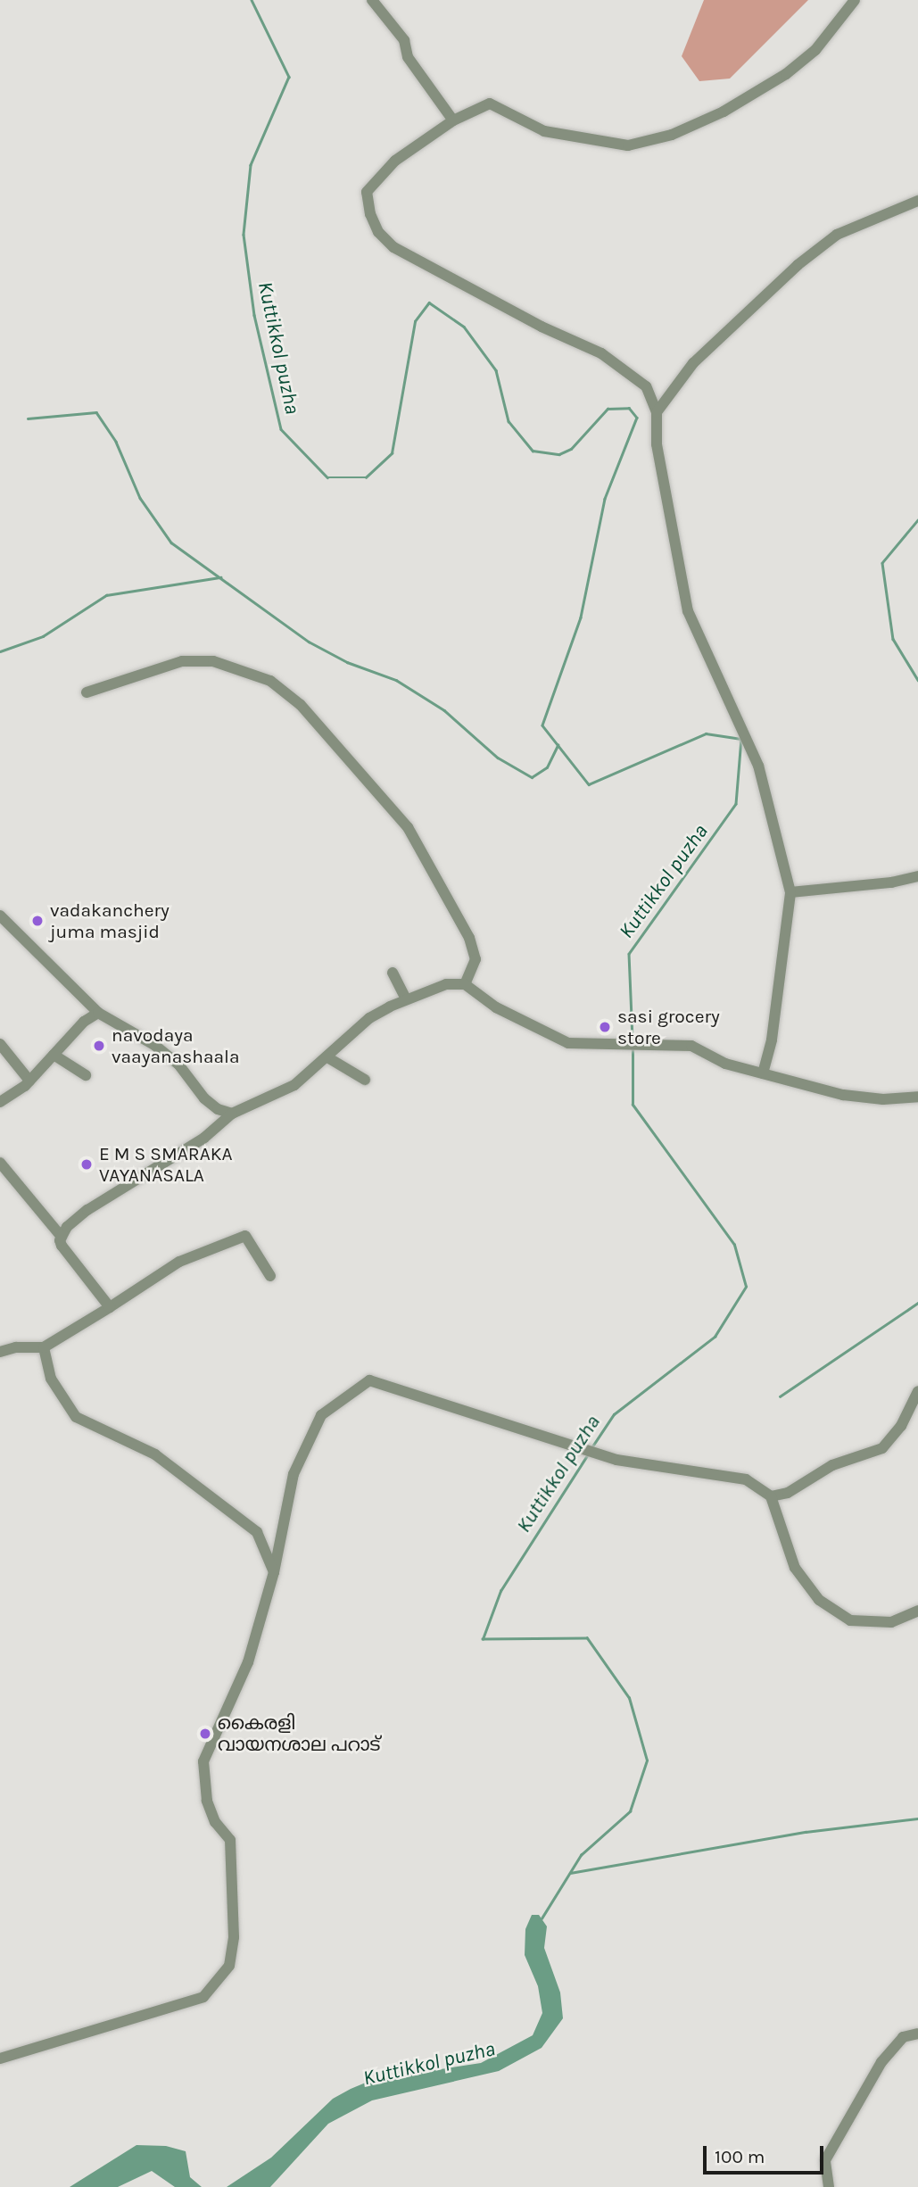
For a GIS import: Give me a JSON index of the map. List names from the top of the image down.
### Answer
{
  "water": ["Kuttikkol puzha"],
  "places": [
    "vadakanchery juma masjid",
    "sasi grocery store",
    "navodaya vaayanashaala",
    "E M S SMARAKA VAYANASALA",
    "കൈരളി വായനശാല പറാട്"
  ],
  "scale_bar": "100 m"
}
